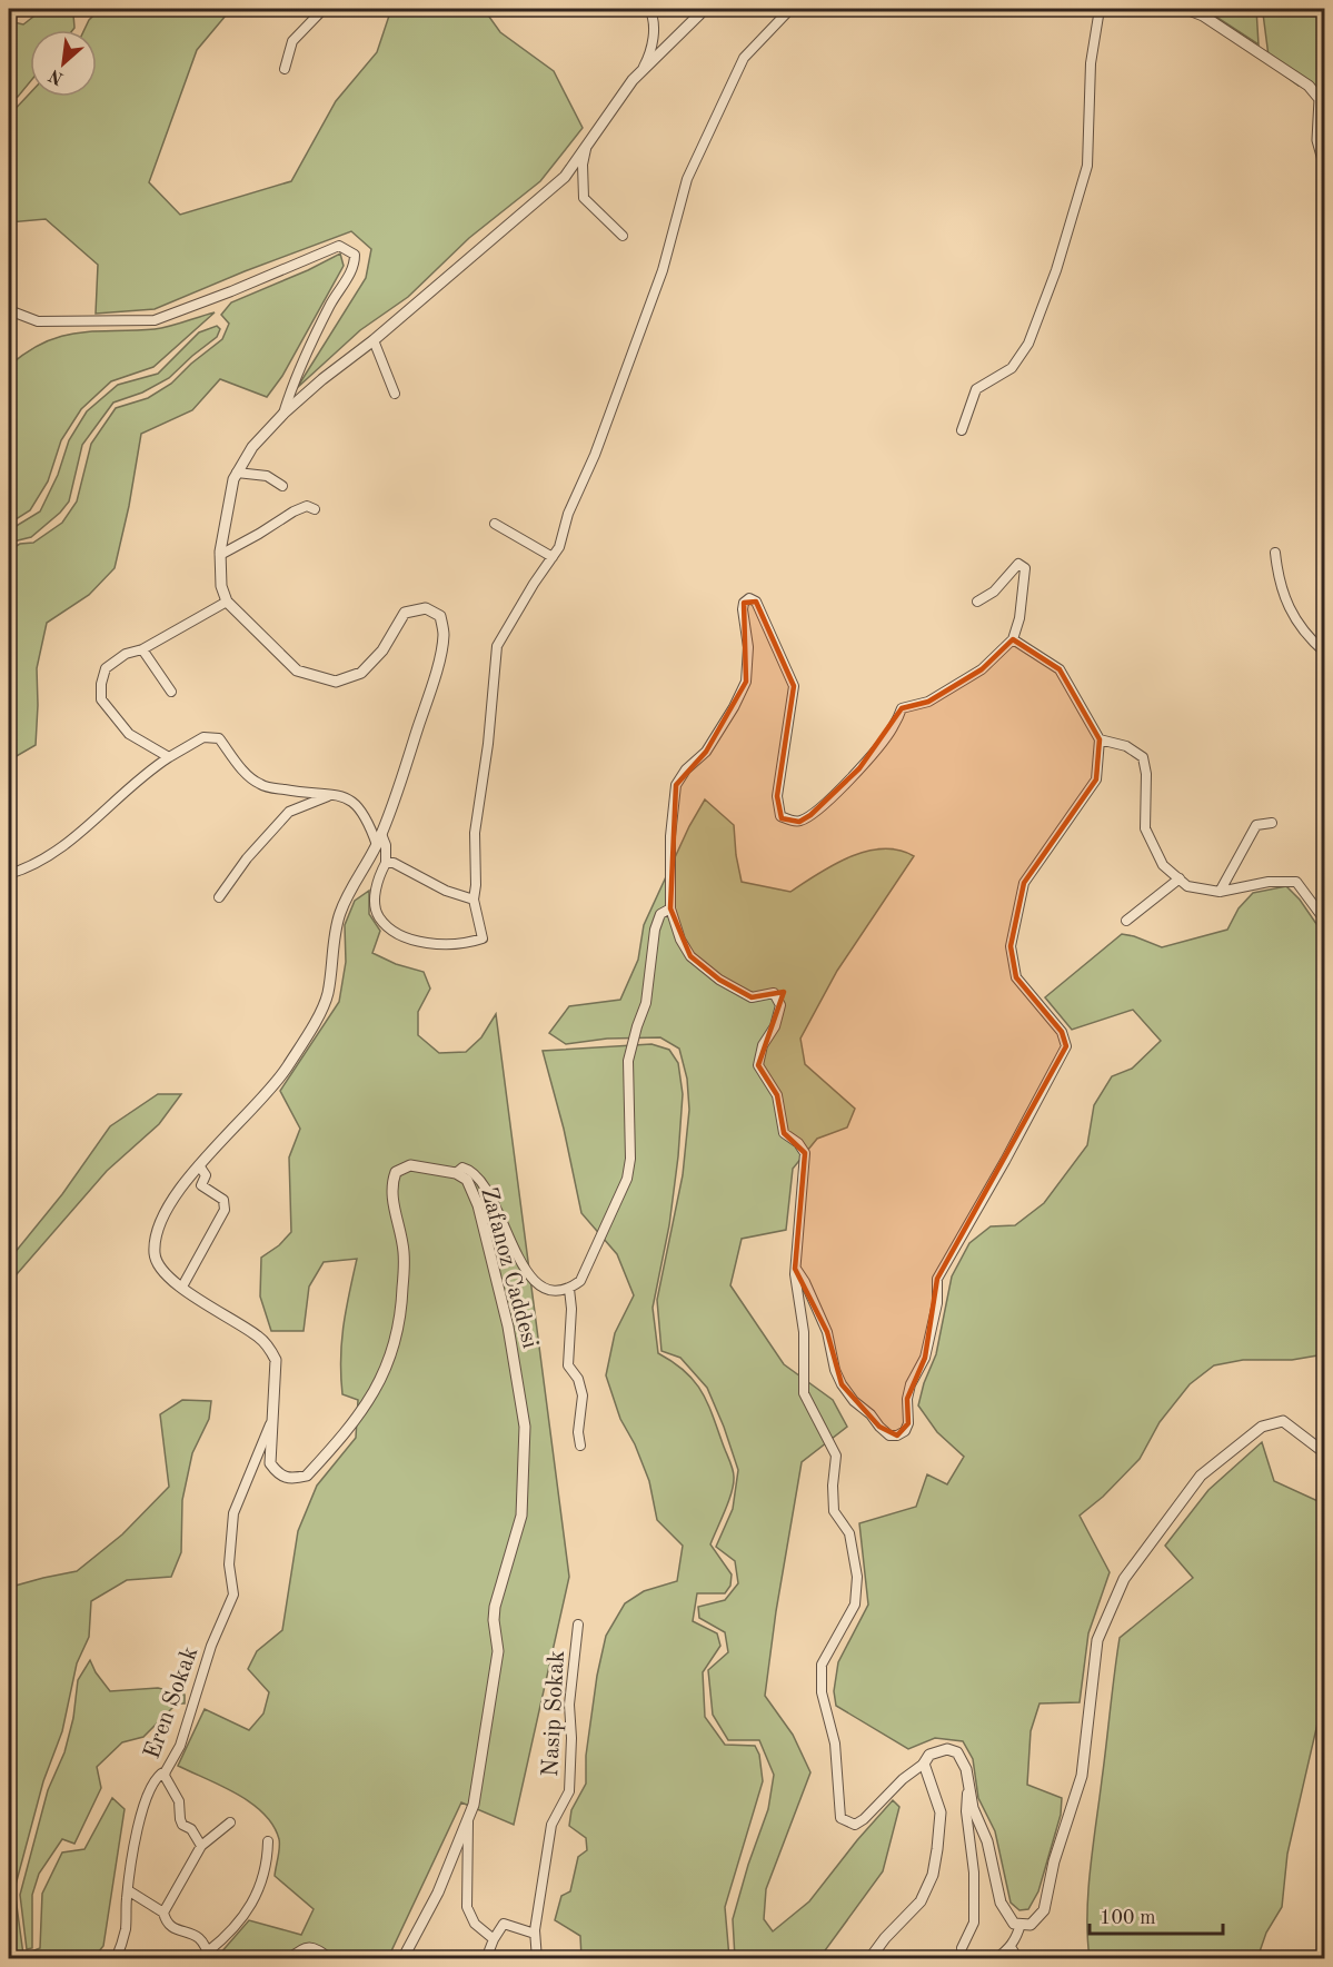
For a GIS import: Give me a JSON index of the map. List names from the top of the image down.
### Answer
{
  "streets": {
    "street": ["Zafanoz Caddesi", "Eren Sokak", "Nasip Sokak"]
  },
  "crossings": [
    ["Zafanoz Caddesi", "Eren Sokak"]
  ],
  "scale_bar": "100 m",
  "north": "bottom left"
}
